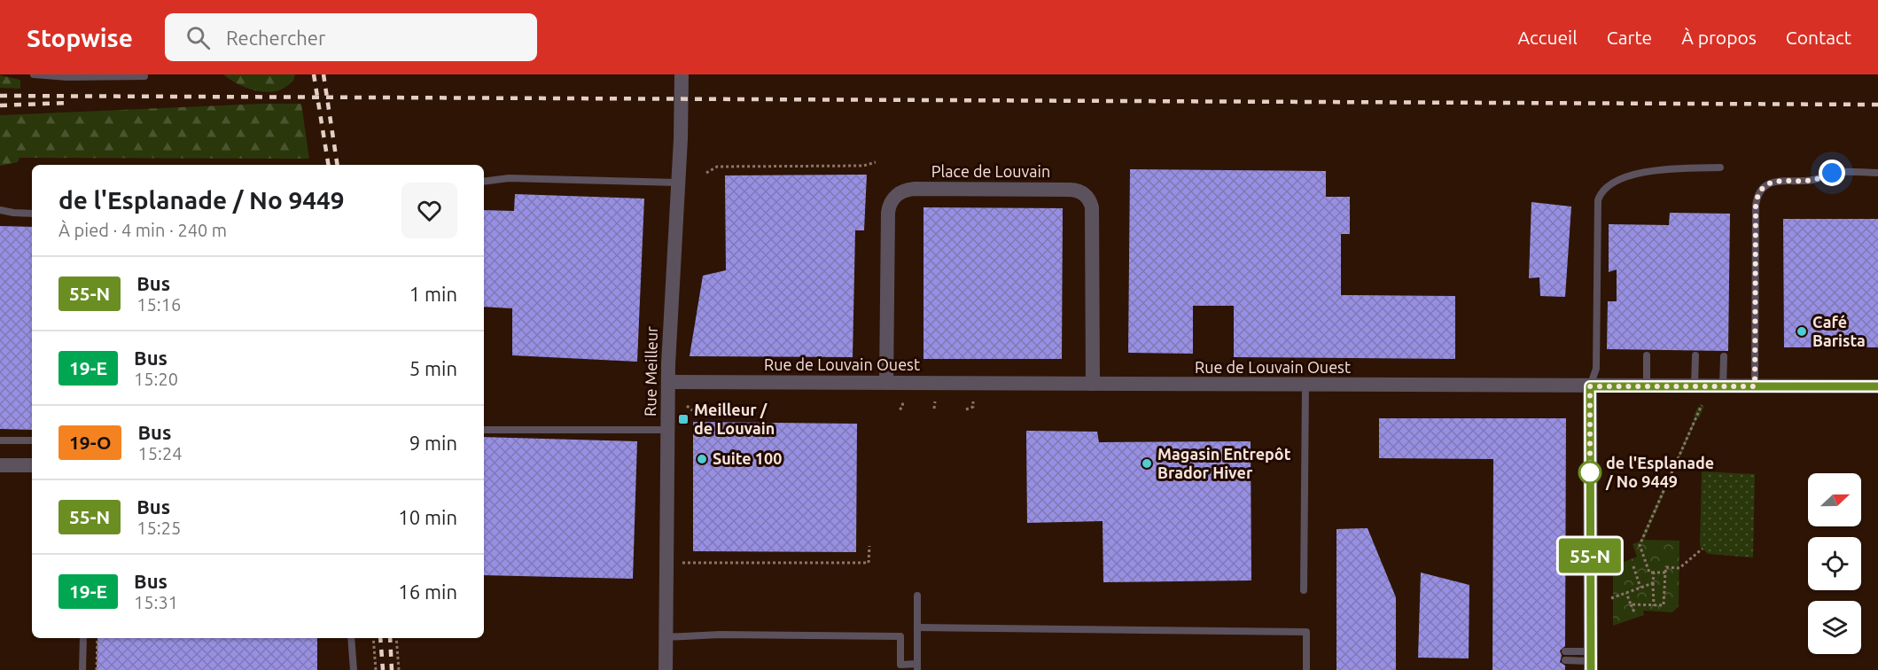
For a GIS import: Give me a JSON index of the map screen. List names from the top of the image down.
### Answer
{
  "streets": {
    "street": ["Place de Louvain", "Rue de Louvain Ouest", "Rue Meilleur"]
  },
  "crossings": [
    ["Place de Louvain", "Rue de Louvain Ouest"],
    ["Rue de Louvain Ouest", "Rue Meilleur"]
  ],
  "places": {
    "other": [
      "Café Barista",
      "Suite 100",
      "Magasin Entrepôt Brador Hiver",
      "de l'Esplanade / No 9449"
    ],
    "transit": ["Meilleur / de Louvain"]
  },
  "lines": ["bus line 55-N"],
  "north": "right",
  "page": {
    "header": "Stopwise",
    "search": "Rechercher",
    "nav": [
      "Accueil",
      "Carte",
      "À propos",
      "Contact"
    ],
    "on_map": "55-N",
    "heading": ["de l'Esplanade / No 9449", "À pied · 4 min · 240 m"],
    "list": [
      {
        "mark": "55-N",
        "name": "Bus",
        "note": "15:16",
        "value": "1 min"
      },
      {
        "mark": "19-E",
        "name": "Bus",
        "note": "15:20",
        "value": "5 min"
      },
      {
        "mark": "19-O",
        "name": "Bus",
        "note": "15:24",
        "value": "9 min"
      },
      {
        "mark": "55-N",
        "name": "Bus",
        "note": "15:25",
        "value": "10 min"
      },
      {
        "mark": "19-E",
        "name": "Bus",
        "note": "15:31",
        "value": "16 min"
      }
    ]
  }
}
